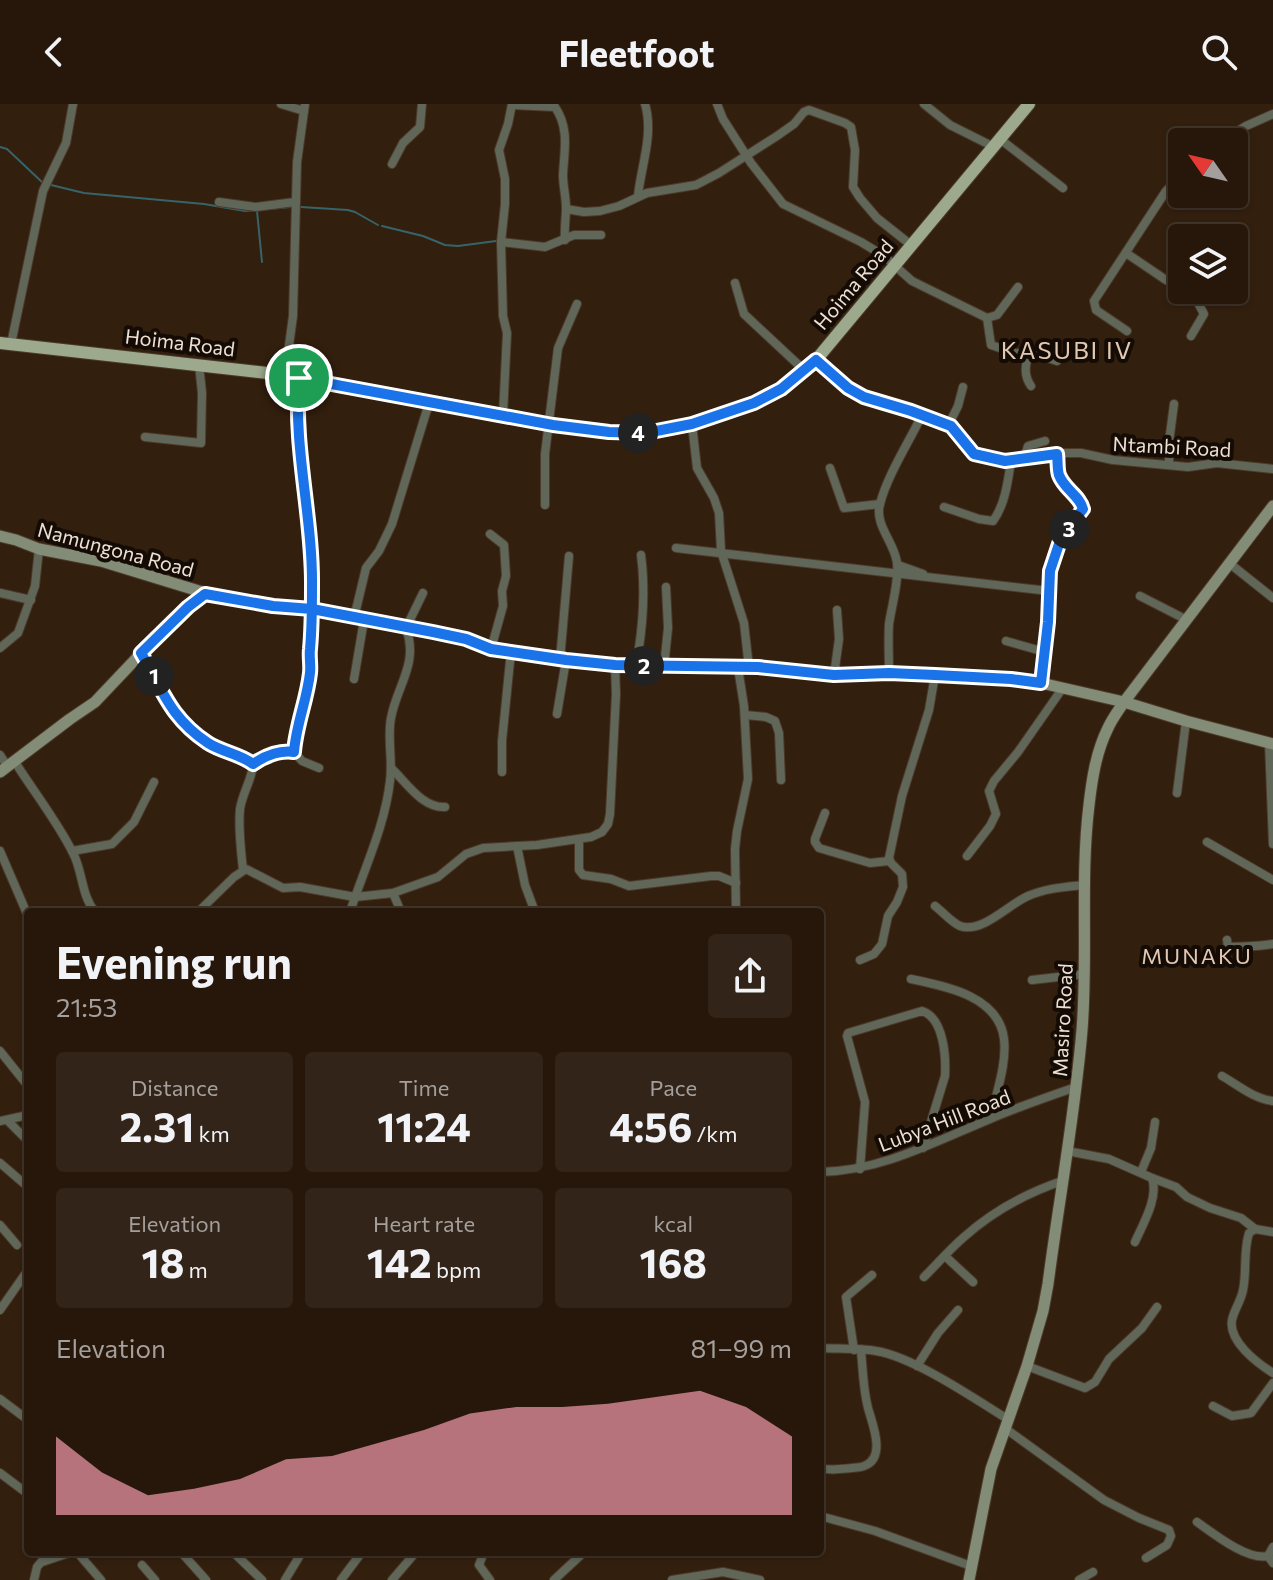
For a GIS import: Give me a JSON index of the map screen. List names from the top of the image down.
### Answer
{
  "streets": {
    "main road": ["Hoima Road"],
    "street": [
      "Ntambi Road",
      "Namungona Road",
      "Masiro Road",
      "Lubya Hill Road"
    ]
  },
  "crossings": [
    ["Namungona Road", "Masiro Road"],
    ["Masiro Road", "Lubya Hill Road"]
  ],
  "districts": ["KASUBI IV", "MUNAKU"],
  "north": "top left",
  "page": {
    "header": "Fleetfoot",
    "pins": [
      "4",
      "3",
      "2",
      "1"
    ],
    "heading": ["Evening run", "21:53"],
    "stats": [
      ["Distance", "2.31 km"],
      ["Time", "11:24"],
      ["Pace", "4:56 /km"],
      ["Elevation", "18 m"],
      ["Heart rate", "142 bpm"],
      ["kcal", "168"]
    ],
    "chart": ["Elevation", "81–99 m"]
  }
}
